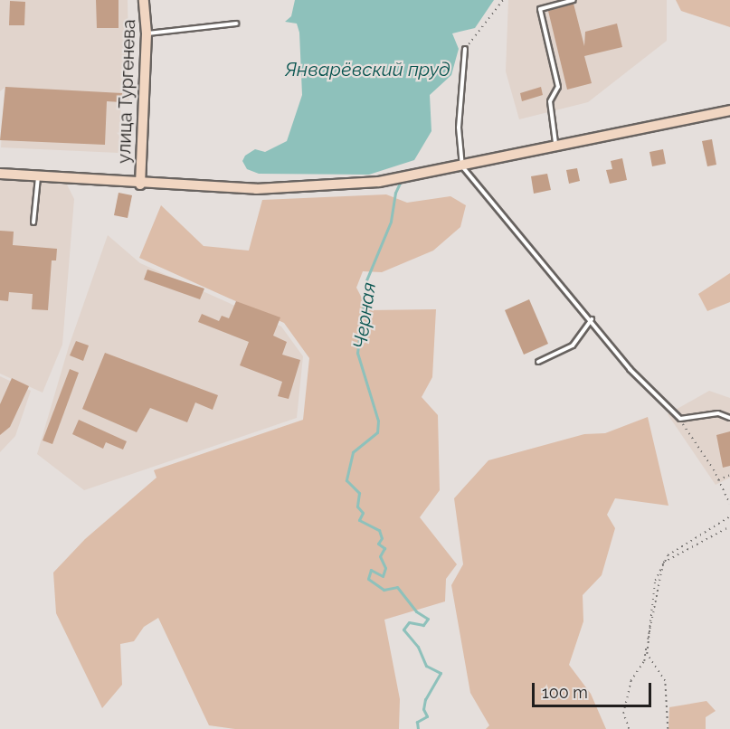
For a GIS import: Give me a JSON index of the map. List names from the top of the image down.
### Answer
{
  "streets": {
    "street": ["улица Тургенева"]
  },
  "water": ["Январёвский пруд", "Черная"],
  "scale_bar": "100 m"
}
